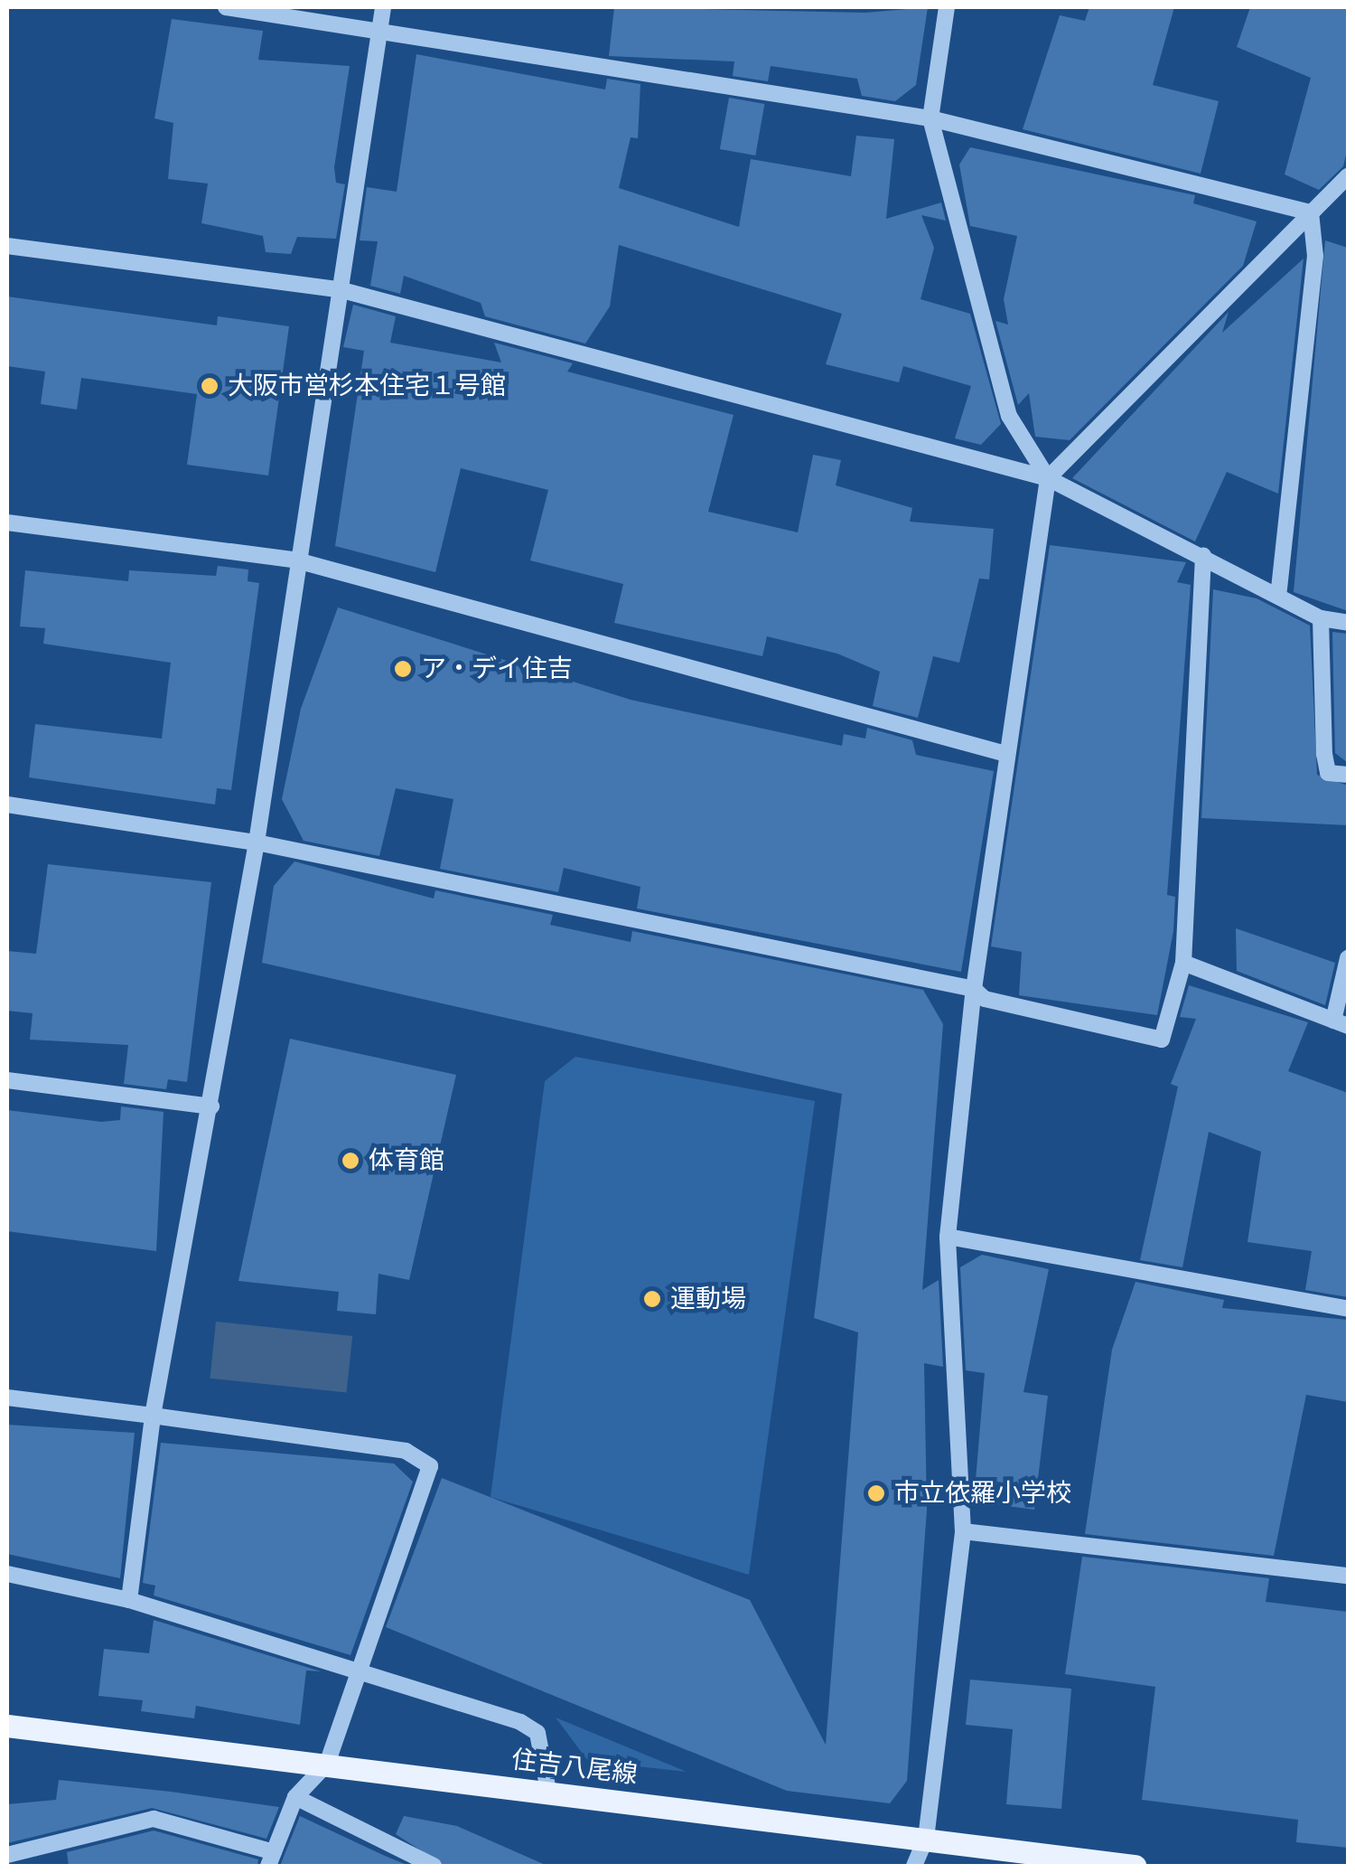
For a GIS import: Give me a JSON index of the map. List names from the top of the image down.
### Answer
{
  "streets": {
    "main road": ["住吉八尾線"]
  },
  "places": [
    "大阪市営杉本住宅１号館",
    "ア・デイ住吉",
    "体育館",
    "運動場",
    "市立依羅小学校"
  ]
}
